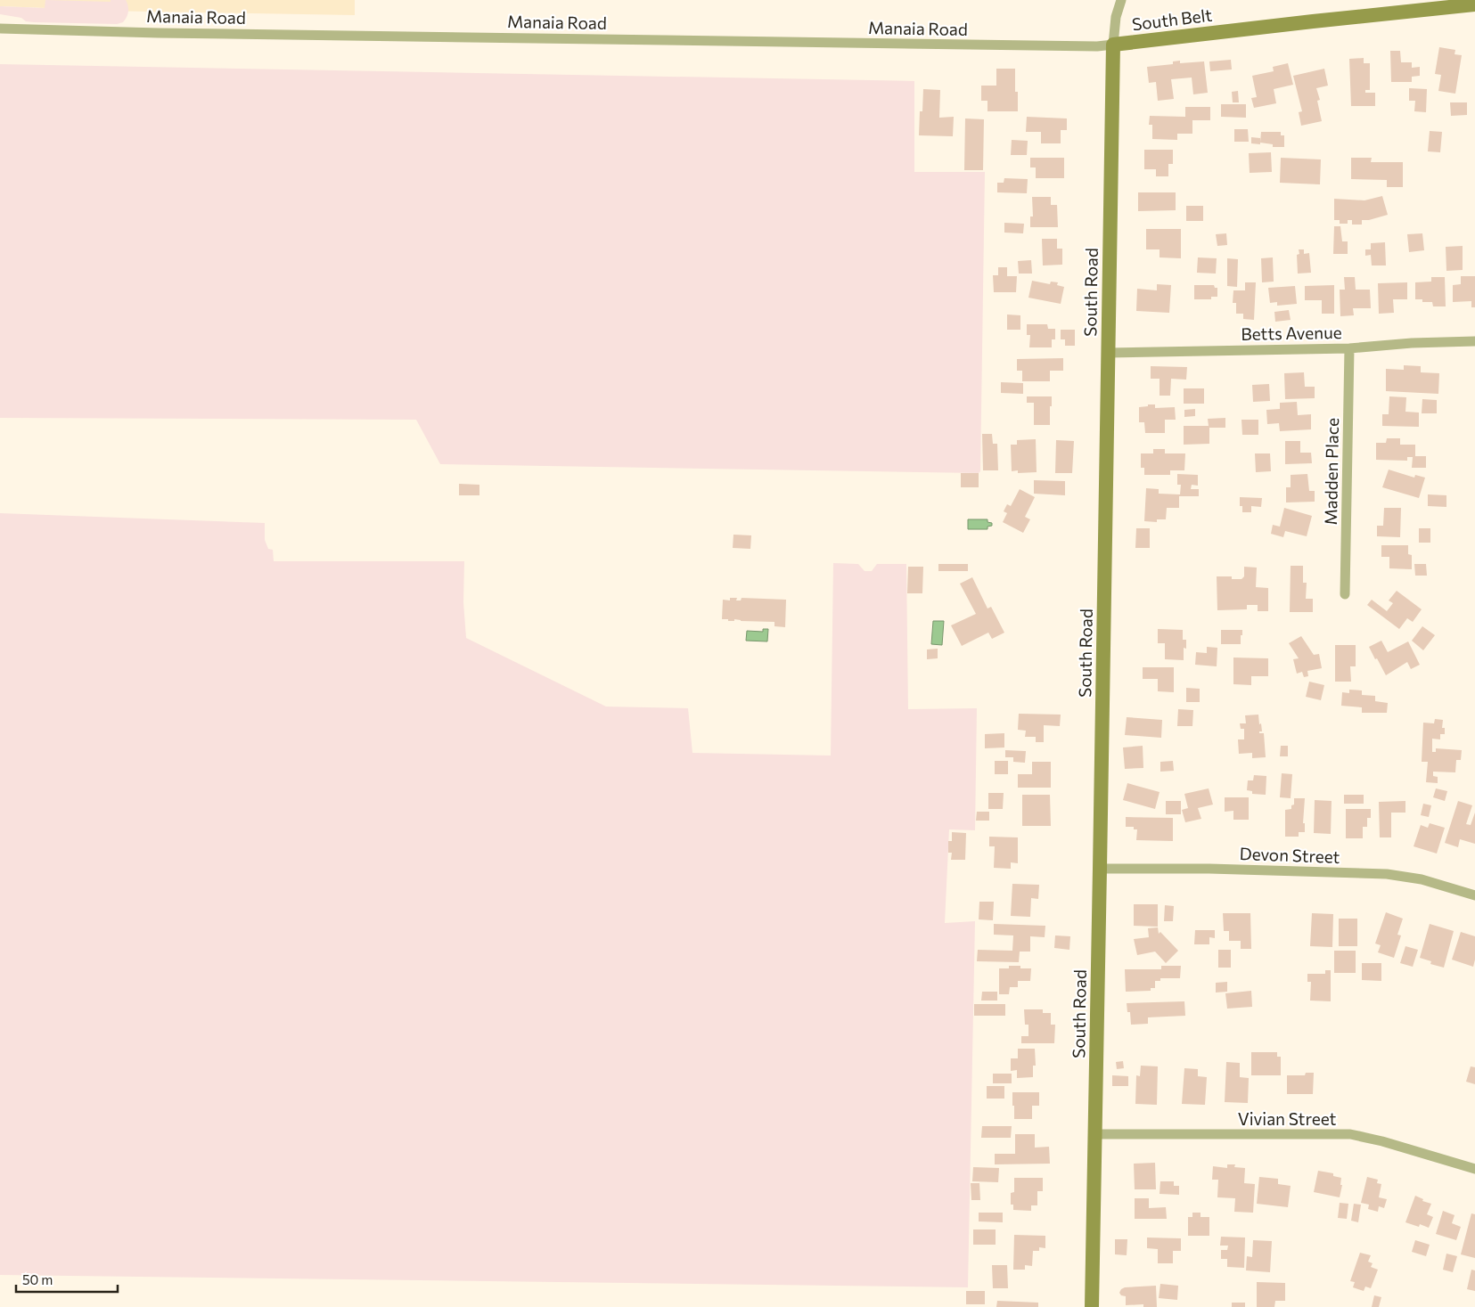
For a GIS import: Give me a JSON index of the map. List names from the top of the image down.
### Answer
{
  "streets": {
    "street": [
      "Manaia Road",
      "South Belt",
      "South Road",
      "Betts Avenue",
      "Madden Place",
      "Devon Street",
      "Vivian Street"
    ]
  },
  "crossings": [
    ["Manaia Road", "South Belt"],
    ["Manaia Road", "South Road"],
    ["South Belt", "South Road"],
    ["South Road", "Betts Avenue"],
    ["South Road", "Devon Street"],
    ["South Road", "Vivian Street"],
    ["Betts Avenue", "Madden Place"]
  ],
  "scale_bar": "50 m"
}
